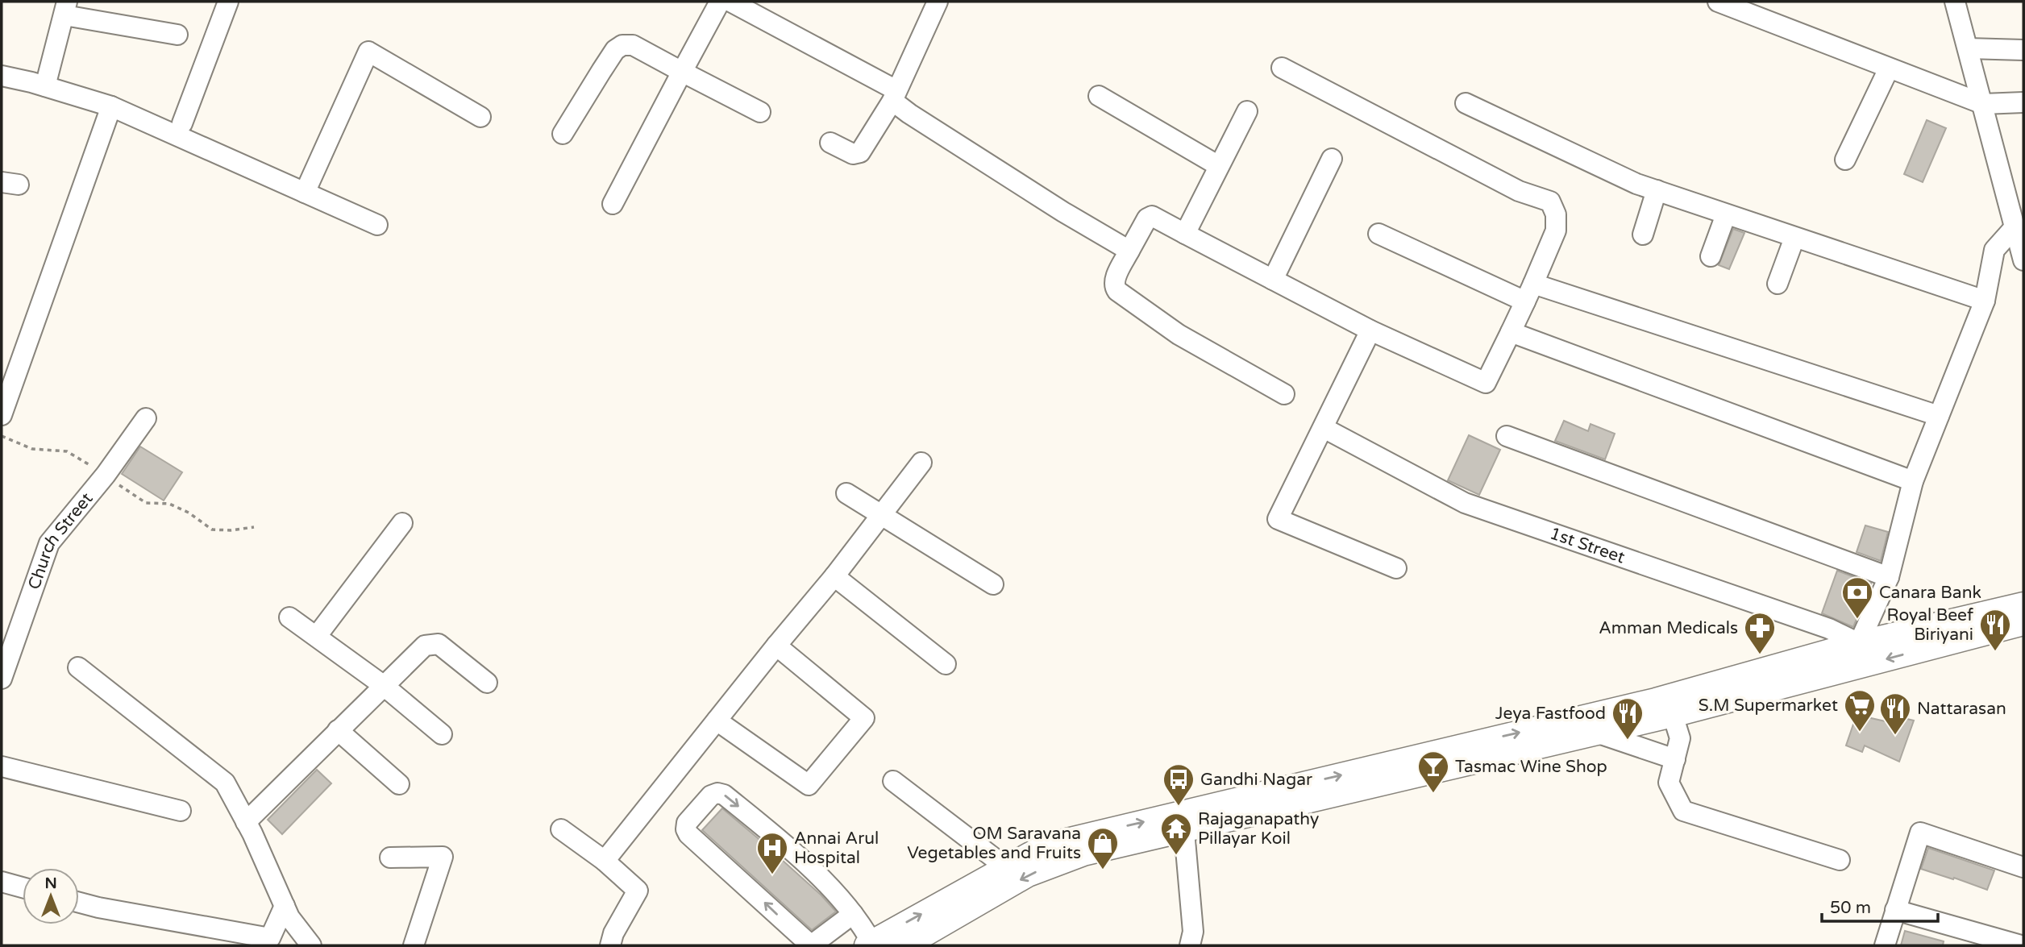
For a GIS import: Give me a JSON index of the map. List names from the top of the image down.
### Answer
{
  "streets": {
    "street": ["Church Street", "1st Street"]
  },
  "places": {
    "bank": ["Canara Bank"],
    "restaurant": ["Royal Beef Biriyani", "Nattarasan", "Jeya Fastfood"],
    "pharmacy": ["Amman Medicals"],
    "supermarket": ["S.M Supermarket"],
    "bar": ["Tasmac Wine Shop"],
    "bus stop": ["Gandhi Nagar"],
    "temple": ["Rajaganapathy Pillayar Koil"],
    "shop": ["OM Saravana Vegetables and Fruits"],
    "hospital": ["Annai Arul Hospital"]
  },
  "scale_bar": "50 m",
  "north": "top"
}
